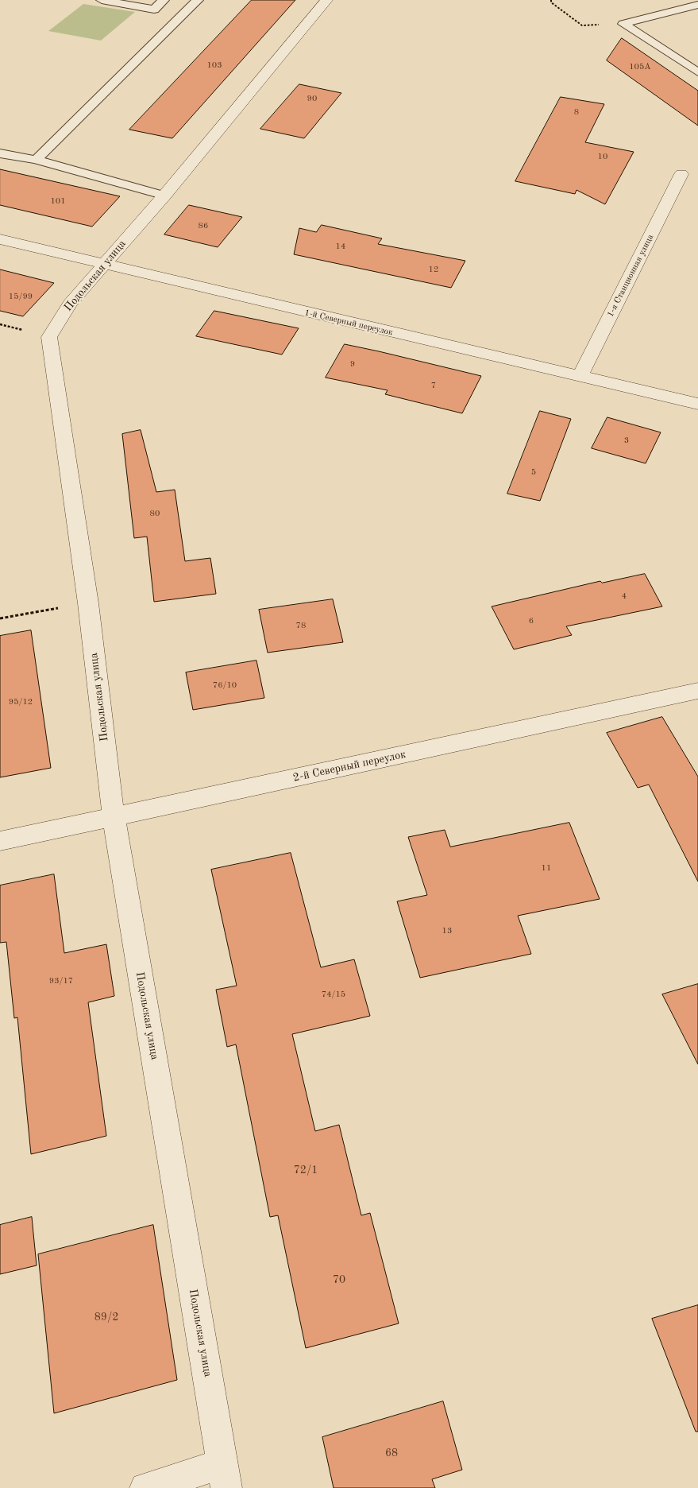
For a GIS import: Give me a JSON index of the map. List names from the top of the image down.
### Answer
{
  "streets": {
    "street": [
      "Подольская улица",
      "1-я Станционная улица",
      "1-й Северный переулок",
      "2-й Северный переулок"
    ]
  },
  "crossings": [
    ["Подольская улица", "1-й Северный переулок"],
    ["Подольская улица", "2-й Северный переулок"],
    ["1-я Станционная улица", "1-й Северный переулок"]
  ],
  "house_numbers": [
    "103",
    "105А",
    "90",
    "8",
    "10",
    "101",
    "86",
    "14",
    "12",
    "15/99",
    "9",
    "7",
    "3",
    "5",
    "80",
    "4",
    "6",
    "78",
    "76/10",
    "95/12",
    "11",
    "13",
    "93/17",
    "74/15",
    "72/1",
    "70",
    "89/2",
    "68"
  ]
}
